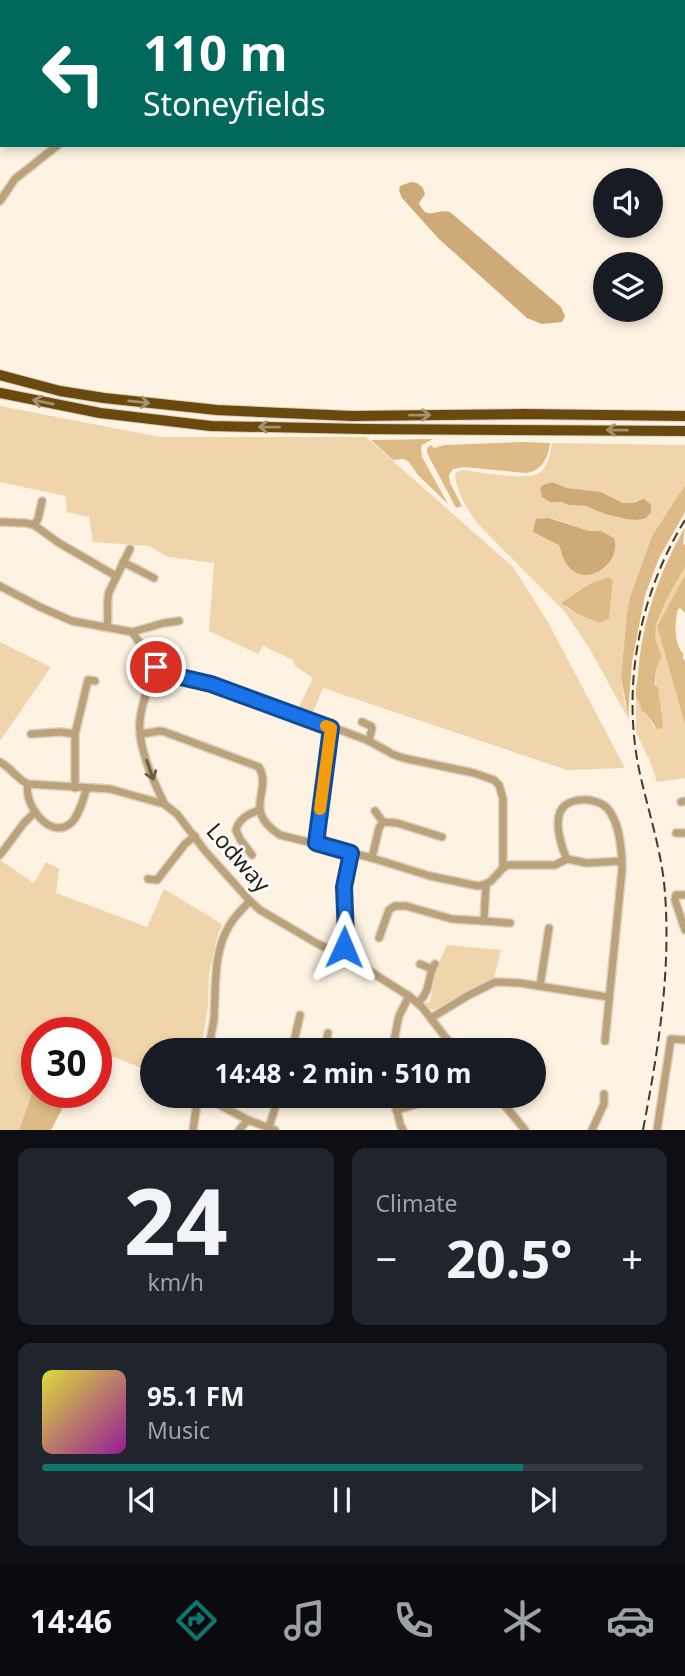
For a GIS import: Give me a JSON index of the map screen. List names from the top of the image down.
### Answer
{
  "streets": {
    "street": ["Lodway"]
  },
  "page": {
    "turn": ["110 m", "Stoneyfields"],
    "limit": "30",
    "trip": "14:48 · 2 min · 510 m",
    "tile": [
      ["24", "km/h"],
      "Climate"
    ],
    "heat": ["−", "20.5°", "+"],
    "song": ["95.1 FM", "Music"],
    "tabs": "14:46"
  }
}
